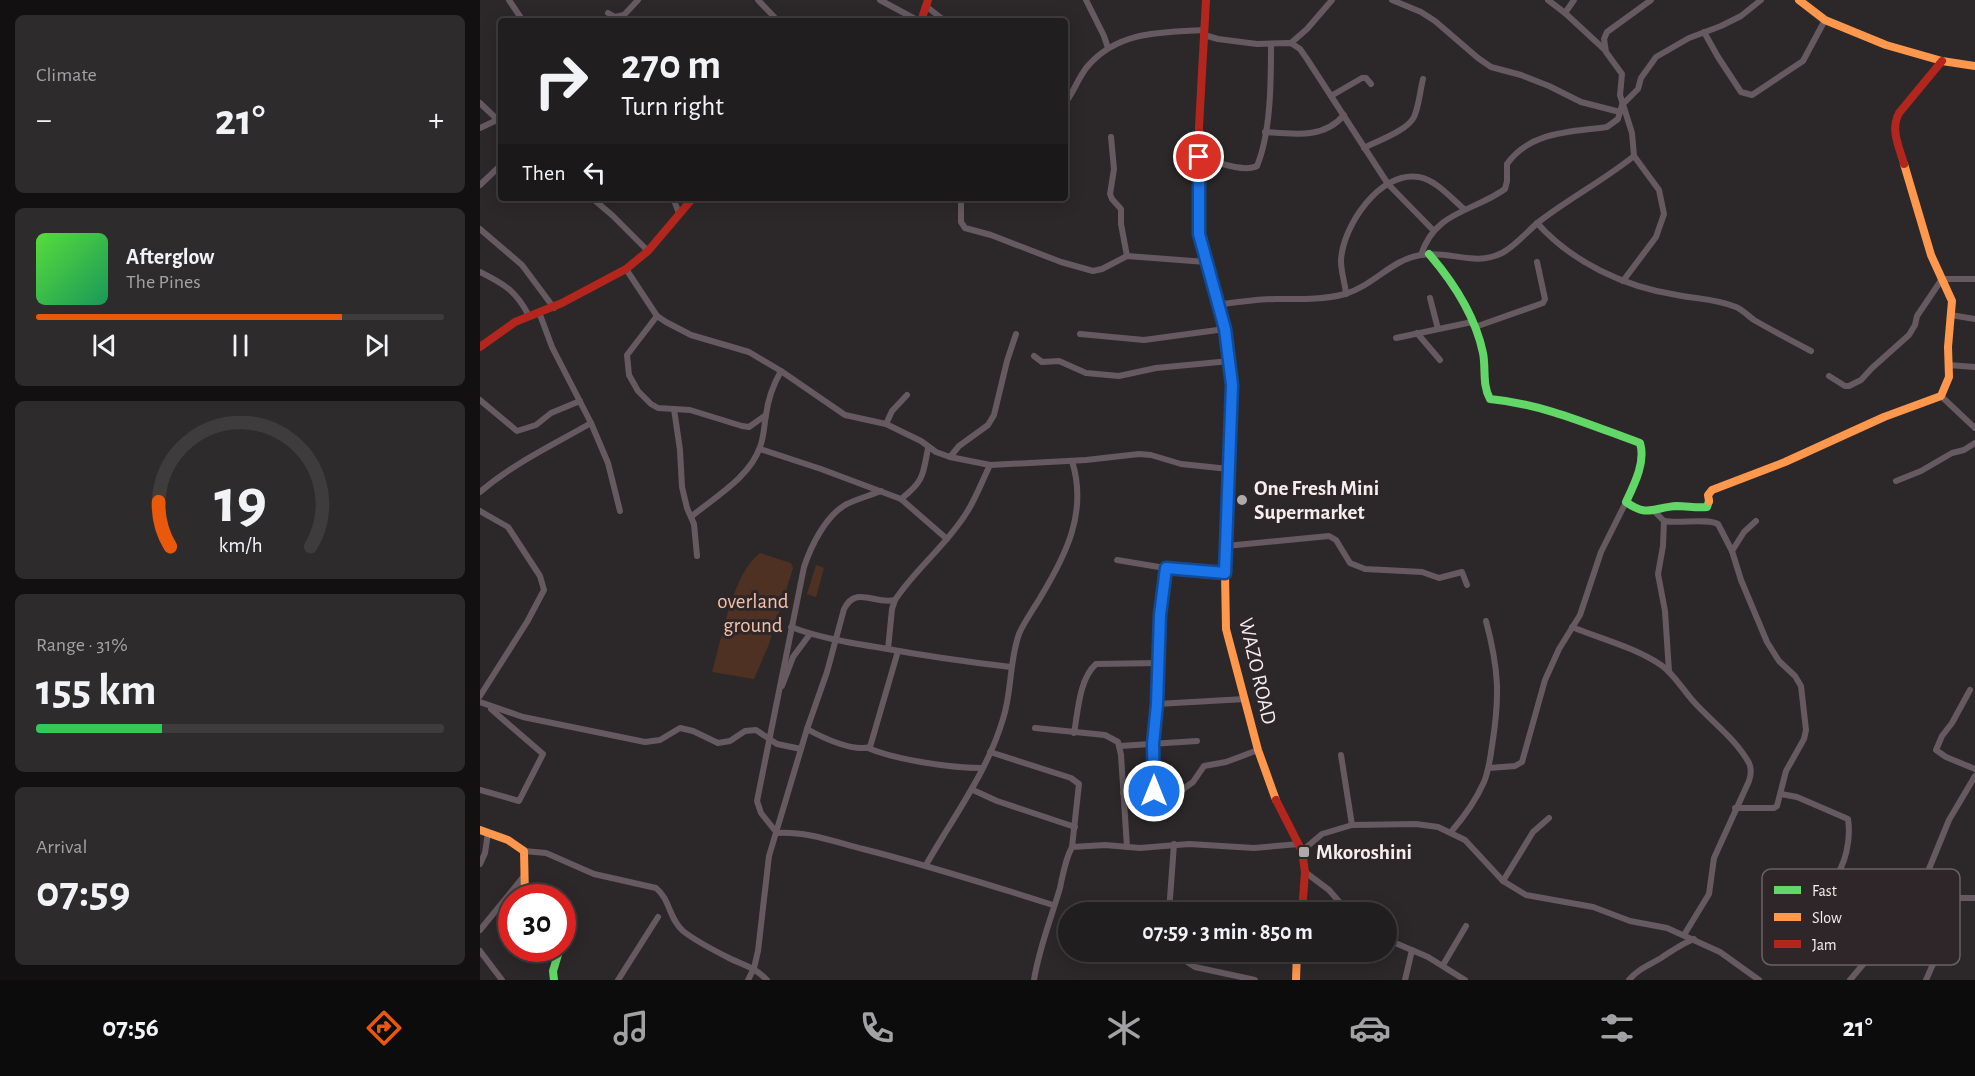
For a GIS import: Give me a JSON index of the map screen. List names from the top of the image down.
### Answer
{
  "streets": {
    "street": ["WAZO ROAD"]
  },
  "parks": ["overland ground"],
  "places": {
    "other": ["One Fresh Mini Supermarket"],
    "transit": ["Mkoroshini"]
  },
  "legend": ["Fast", "Slow", "Jam"],
  "page": {
    "tile": [
      "Climate",
      ["Range · 31%", "155 km"],
      ["Arrival", "07:59"]
    ],
    "turn": ["270 m", "Turn right"],
    "heat": ["−", "21°", "+"],
    "then": "Then",
    "song": ["Afterglow", "The Pines"],
    "limit": "30",
    "trip": "07:59 · 3 min · 850 m",
    "tabs": ["07:56", "21°"],
    "gauge": ["19", "km/h"]
  }
}
